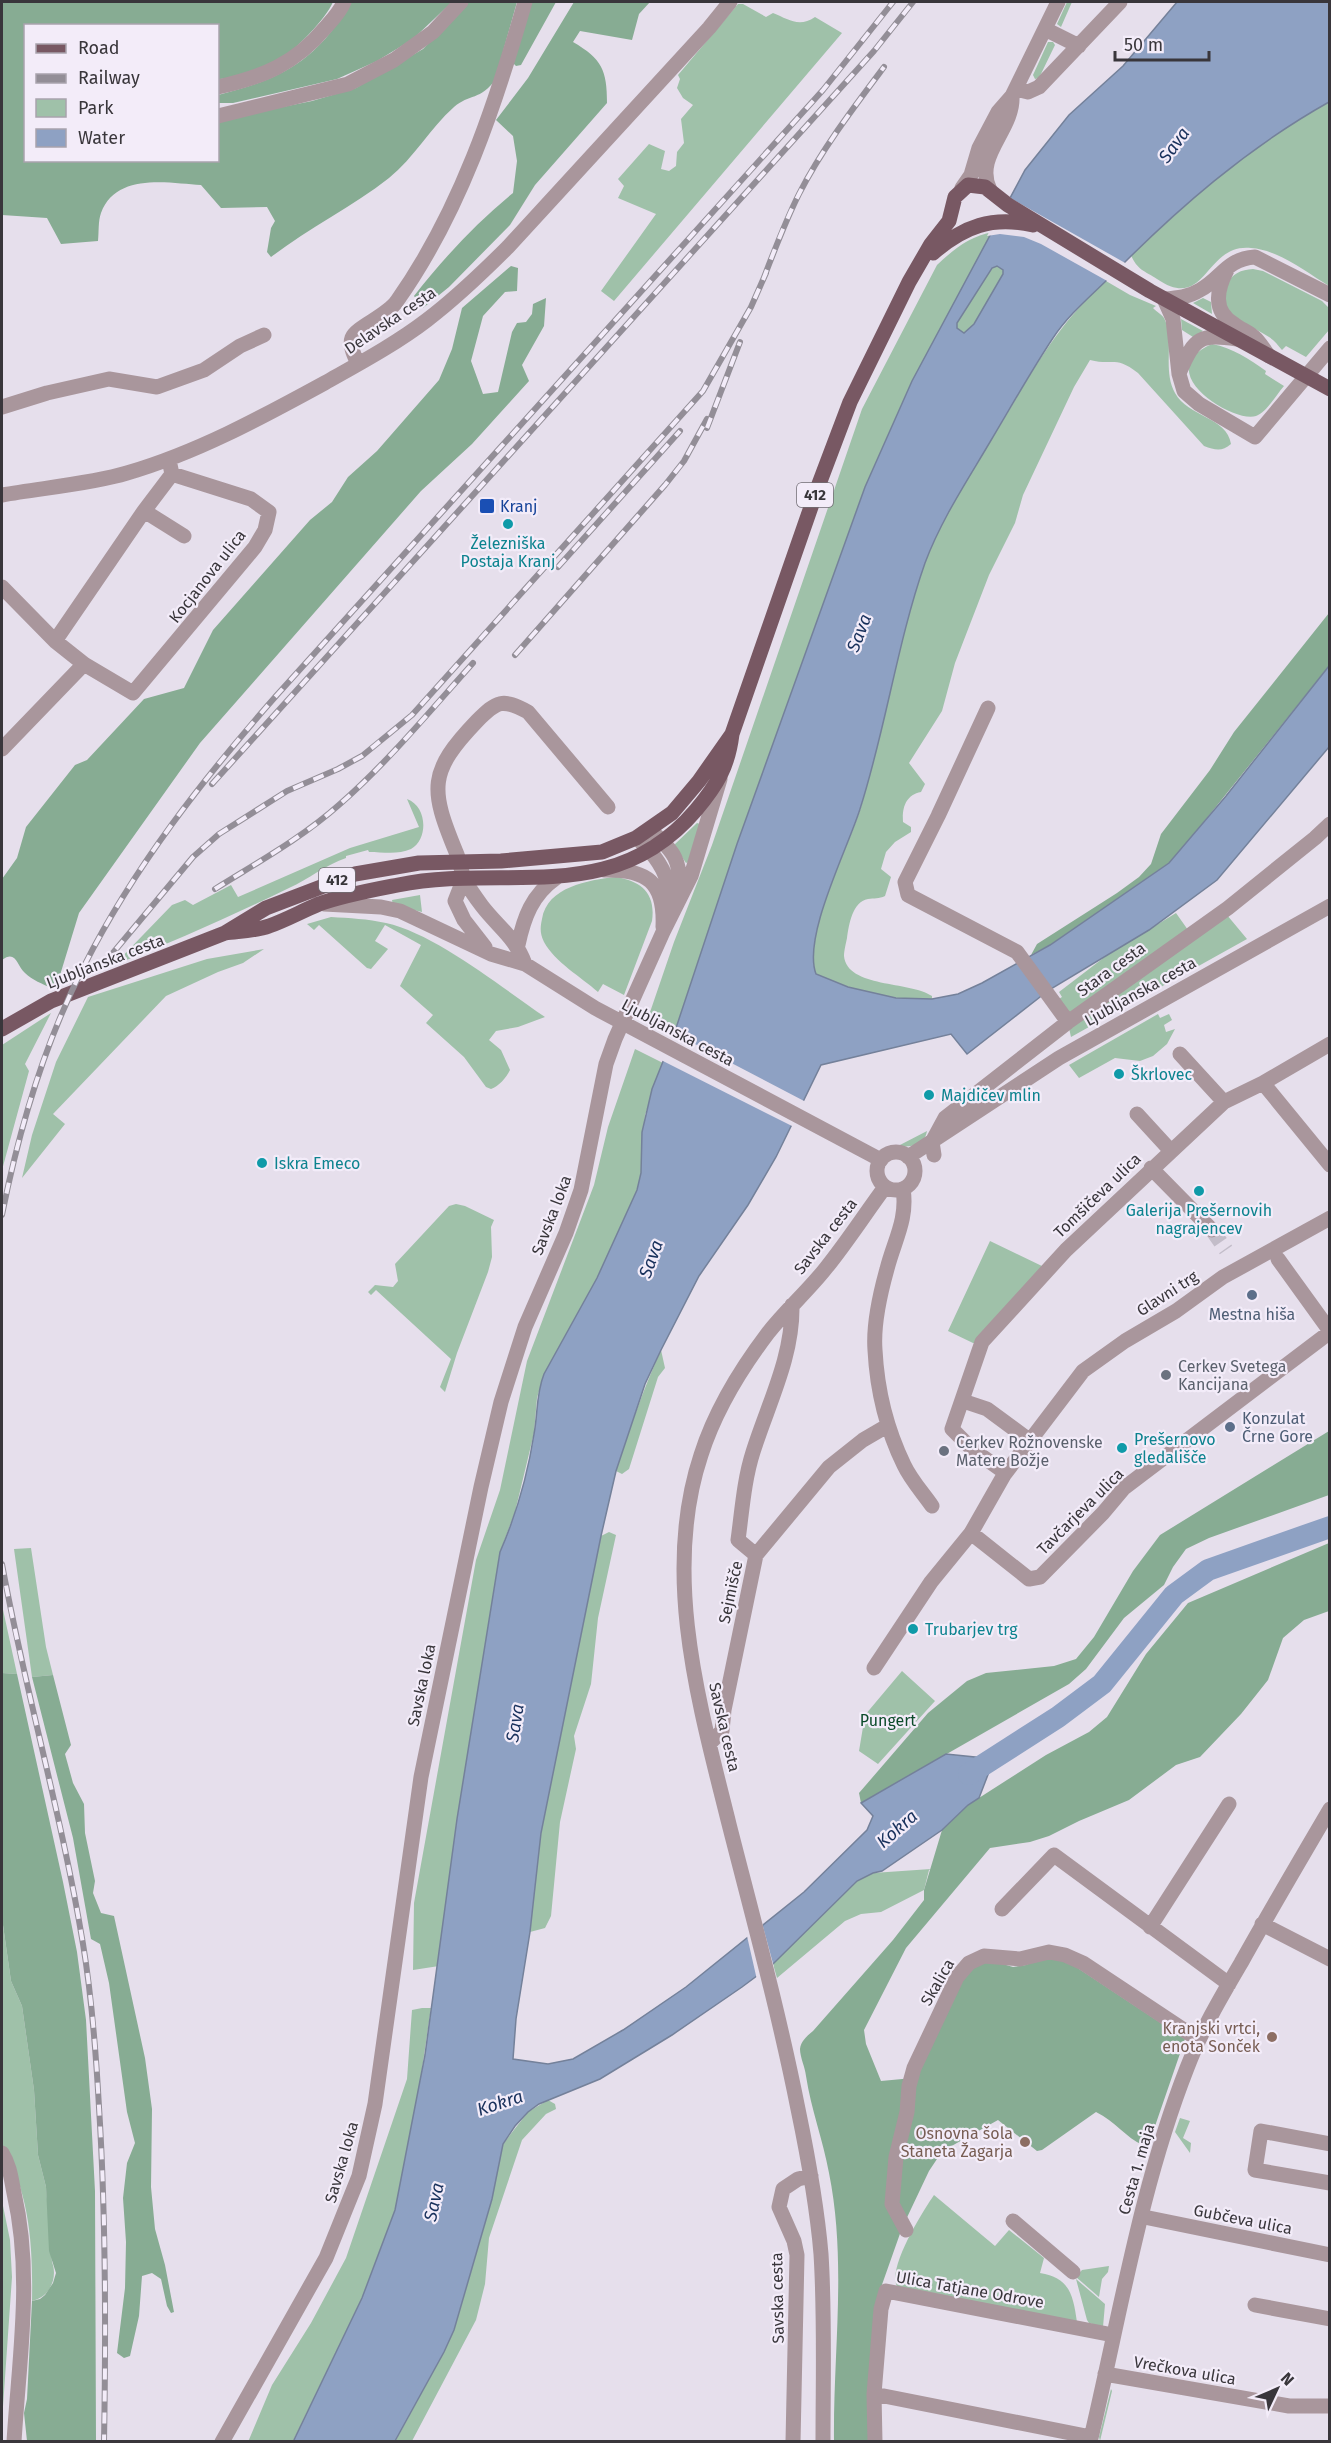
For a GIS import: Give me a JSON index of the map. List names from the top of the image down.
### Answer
{
  "streets": {
    "main road": ["412", "Ljubljanska cesta"],
    "street": [
      "Delavska cesta",
      "Kocjanova ulica",
      "Stara cesta",
      "Tomšičeva ulica",
      "Savska loka",
      "Savska cesta",
      "Glavni trg",
      "Tavčarjeva ulica",
      "Sejmišče",
      "Skalica",
      "Cesta 1. maja",
      "Gubčeva ulica",
      "Ulica Tatjane Odrove",
      "Vrečkova ulica"
    ]
  },
  "crossings": [
    ["Delavska cesta", "Kocjanova ulica"],
    ["412", "Ljubljanska cesta"],
    ["412", "Savska loka"],
    ["Ljubljanska cesta", "Stara cesta"],
    ["Ljubljanska cesta", "Savska cesta"],
    ["Tomšičeva ulica", "Glavni trg"],
    ["Savska cesta", "Sejmišče"],
    ["Glavni trg", "Tavčarjeva ulica"],
    ["Skalica", "Cesta 1. maja"],
    ["Cesta 1. maja", "Ulica Tatjane Odrove"],
    ["Cesta 1. maja", "Vrečkova ulica"]
  ],
  "water": ["Sava", "Kokra"],
  "parks": ["Pungert"],
  "places": {
    "transit": ["Kranj"],
    "other": [
      "Železniška Postaja Kranj",
      "Škrlovec",
      "Majdičev mlin",
      "Iskra Emeco",
      "Galerija Prešernovih nagrajencev",
      "Mestna hiša",
      "Cerkev Svetega Kancijana",
      "Konzulat Črne Gore",
      "Prešernovo gledališče",
      "Cerkev Rožnovenske Matere Božje",
      "Trubarjev trg",
      "Kranjski vrtci, enota Sonček",
      "Osnovna šola Staneta Žagarja"
    ]
  },
  "legend": [
    "Road",
    "Railway",
    "Park",
    "Water"
  ],
  "scale_bar": "50 m",
  "north": "top right"
}
